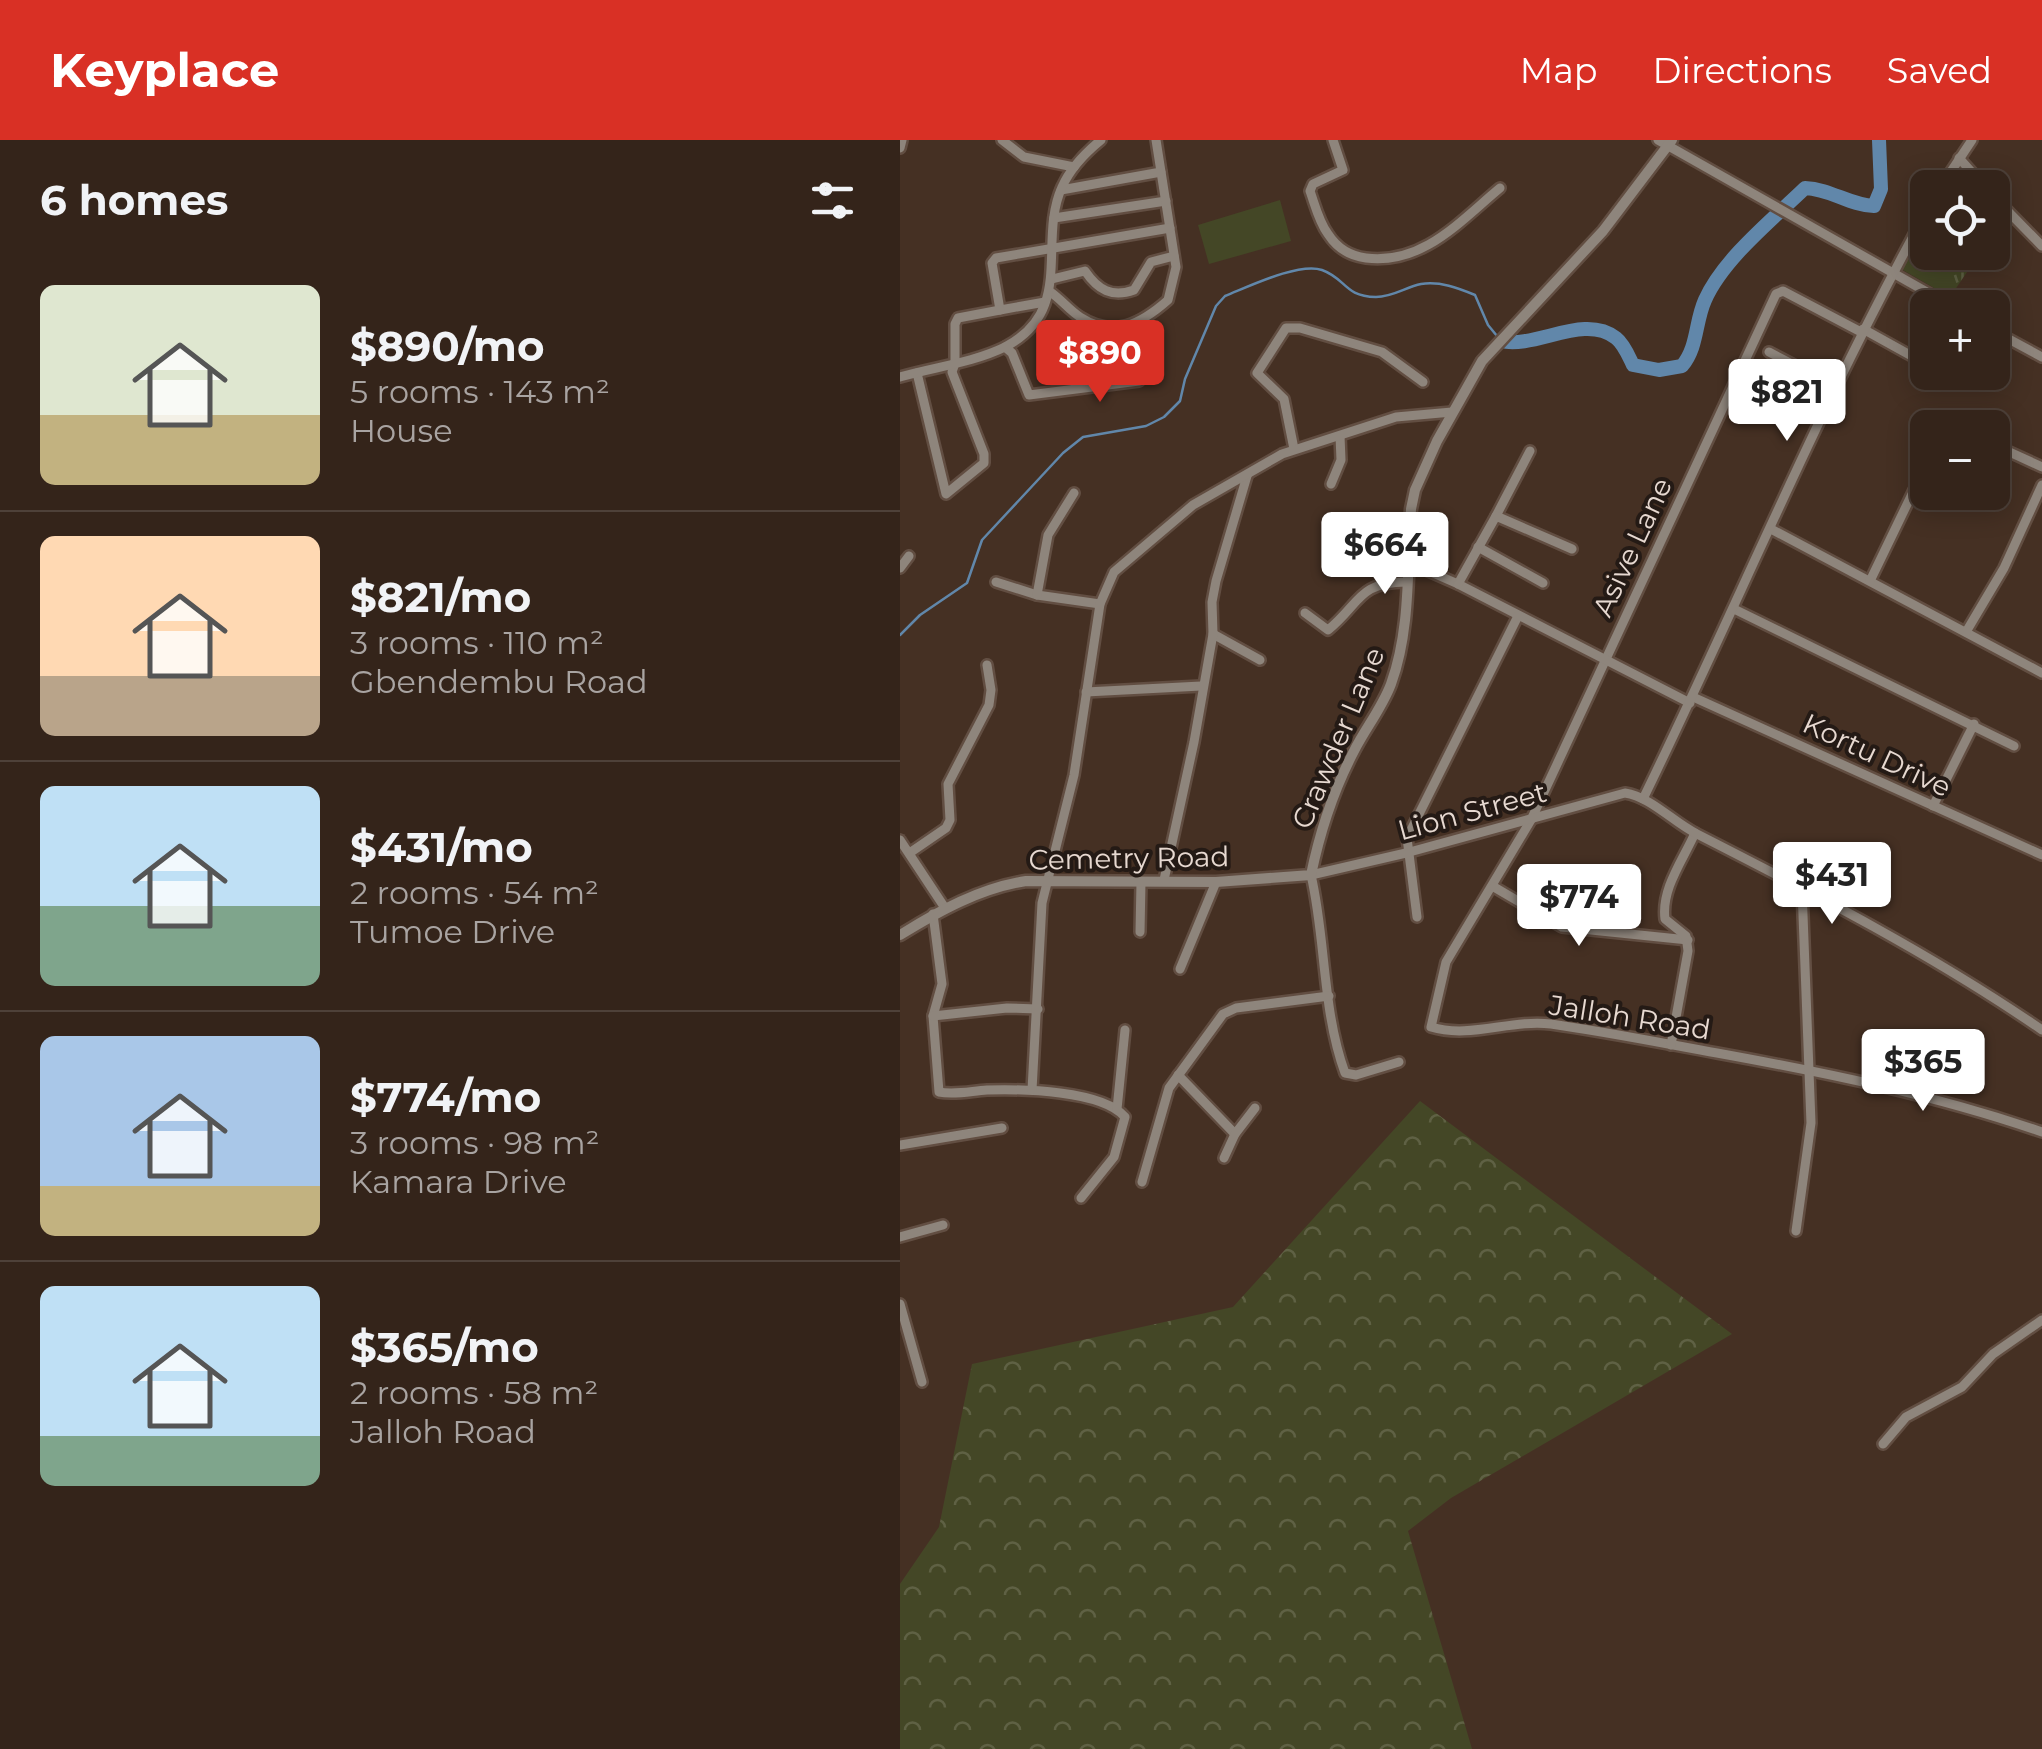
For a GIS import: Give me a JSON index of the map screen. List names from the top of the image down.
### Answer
{
  "streets": {
    "street": [
      "Asive Lane",
      "Crawder Lane",
      "Kortu Drive",
      "Lion Street",
      "Cemetry Road",
      "Jalloh Road"
    ]
  },
  "crossings": [
    ["Asive Lane", "Kortu Drive"],
    ["Asive Lane", "Jalloh Road"],
    ["Crawder Lane", "Kortu Drive"],
    ["Crawder Lane", "Lion Street"],
    ["Crawder Lane", "Cemetry Road"],
    ["Kortu Drive", "Jalloh Road"],
    ["Lion Street", "Cemetry Road"],
    ["Lion Street", "Jalloh Road"]
  ],
  "page": {
    "header": "Keyplace",
    "nav": ["Map", "Directions", "Saved"],
    "heading": "6 homes",
    "map_buttons": ["+", "−"],
    "list": [
      {
        "name": "$890/mo",
        "note": "5 rooms · 143 m² · House"
      },
      {
        "name": "$821/mo",
        "note": "3 rooms · 110 m² · Gbendembu Road"
      },
      {
        "name": "$431/mo",
        "note": "2 rooms · 54 m² · Tumoe Drive"
      },
      {
        "name": "$774/mo",
        "note": "3 rooms · 98 m² · Kamara Drive"
      },
      {
        "name": "$365/mo",
        "note": "2 rooms · 58 m² · Jalloh Road"
      }
    ],
    "price": [
      "$890",
      "$821",
      "$664",
      "$431",
      "$774",
      "$365"
    ]
  }
}
